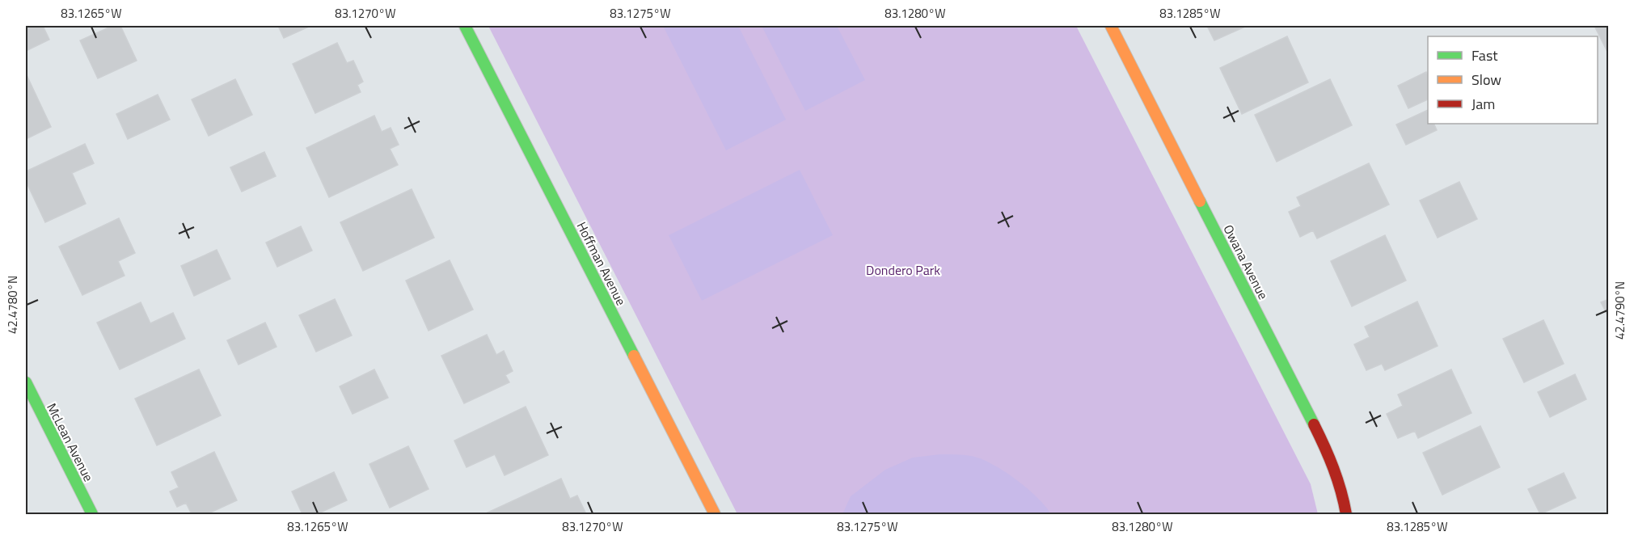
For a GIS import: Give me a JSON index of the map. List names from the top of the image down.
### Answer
{
  "streets": {
    "street": ["Owana Avenue", "Hoffman Avenue", "McLean Avenue"]
  },
  "parks": ["Dondero Park"],
  "legend": ["Fast", "Slow", "Jam"],
  "coordinates": [
    "83.1265°W",
    "83.1270°W",
    "83.1275°W",
    "83.1280°W",
    "83.1285°W",
    "42.4780°N",
    "42.4790°N"
  ]
}
